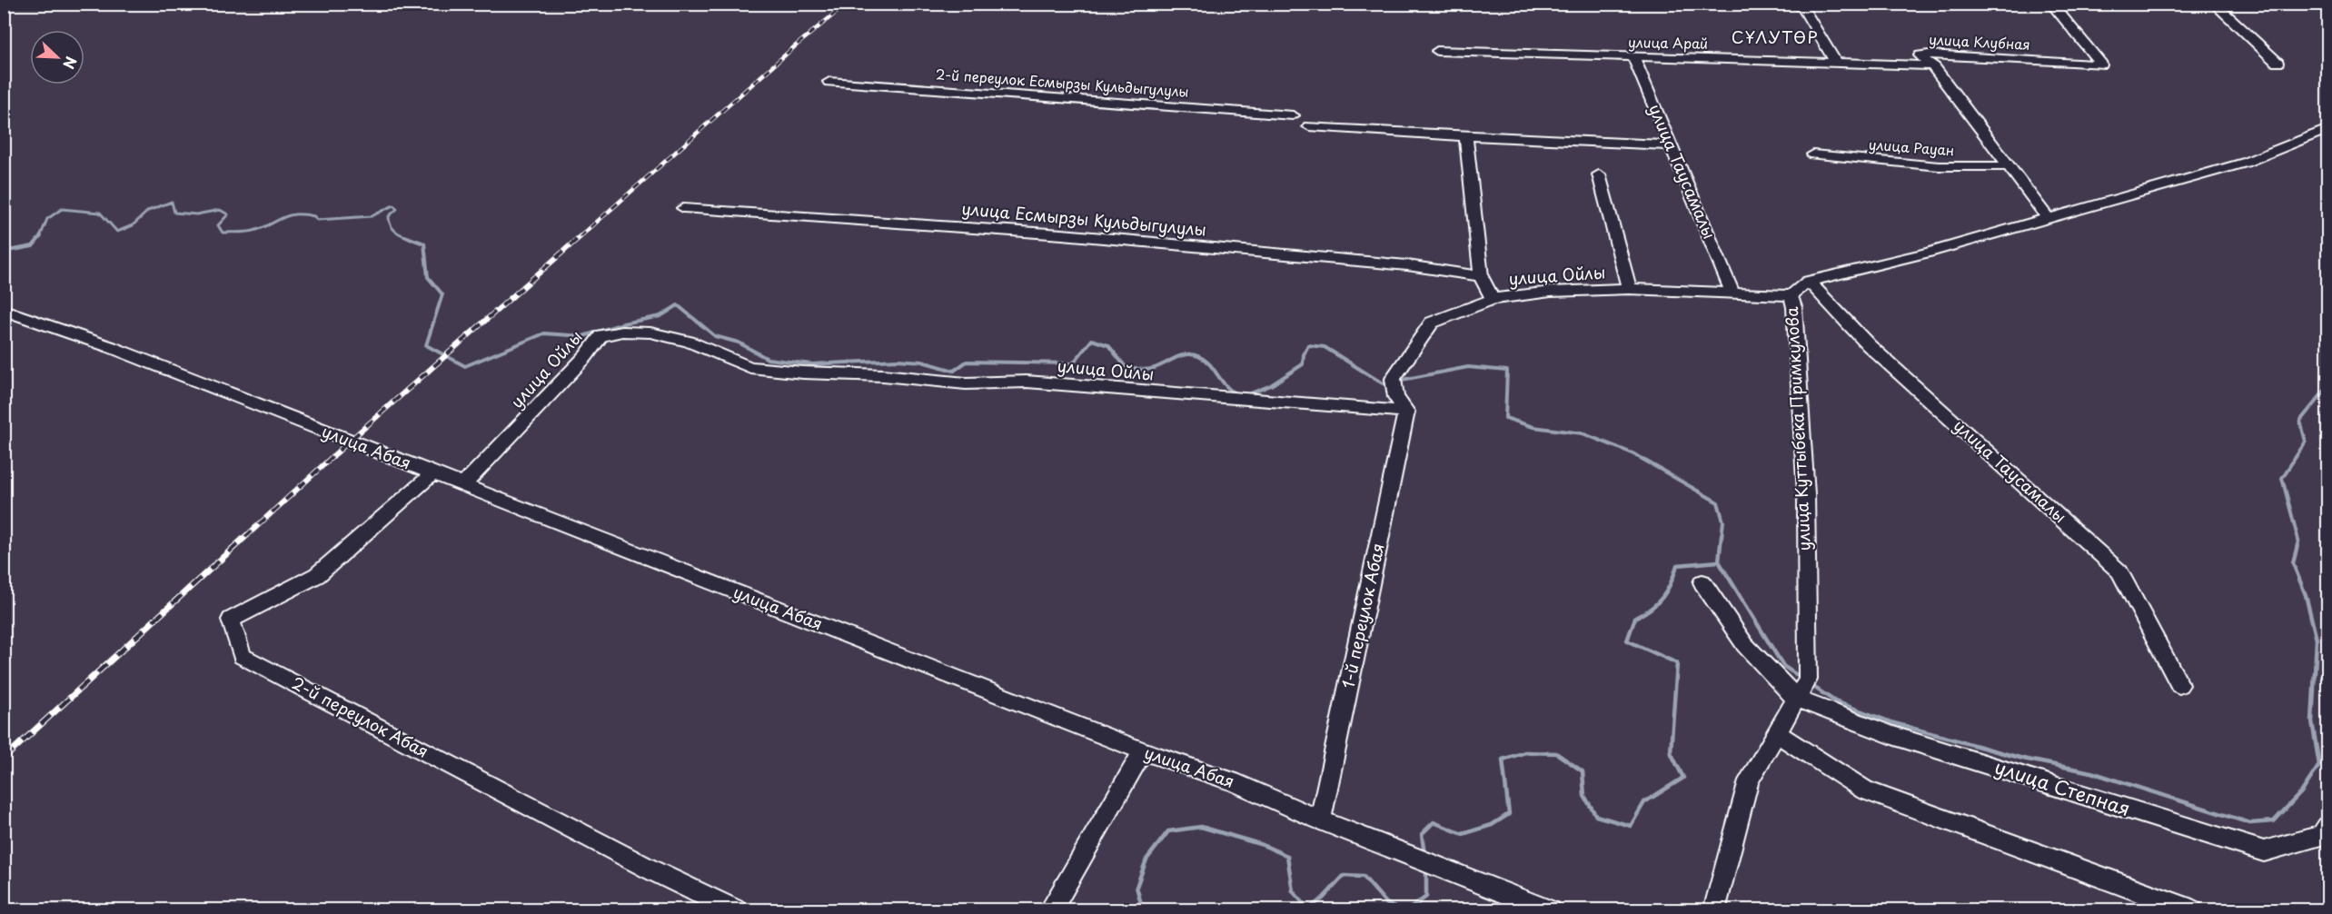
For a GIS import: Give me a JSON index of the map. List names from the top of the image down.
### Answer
{
  "streets": {
    "street": [
      "улица Клубная",
      "улица Арай",
      "2-й переулок Есмырзы Кульдыгулулы",
      "улица Рауан",
      "улица Таусамалы",
      "улица Есмырзы Кульдыгулулы",
      "улица Ойлы",
      "улица Куттыбека Примкулова",
      "улица Абая",
      "1-й переулок Абая",
      "2-й переулок Абая",
      "улица Степная"
    ]
  },
  "crossings": [
    ["улица Клубная", "улица Арай"],
    ["улица Клубная", "улица Рауан"],
    ["улица Клубная", "улица Куттыбека Примкулова"],
    ["улица Арай", "улица Таусамалы"],
    ["улица Таусамалы", "улица Ойлы"],
    ["улица Таусамалы", "улица Куттыбека Примкулова"],
    ["улица Ойлы", "улица Абая"],
    ["улица Ойлы", "1-й переулок Абая"],
    ["улица Куттыбека Примкулова", "улица Степная"],
    ["улица Абая", "1-й переулок Абая"],
    ["улица Абая", "2-й переулок Абая"]
  ],
  "districts": ["СҰЛУТӨР"],
  "north": "bottom right"
}
